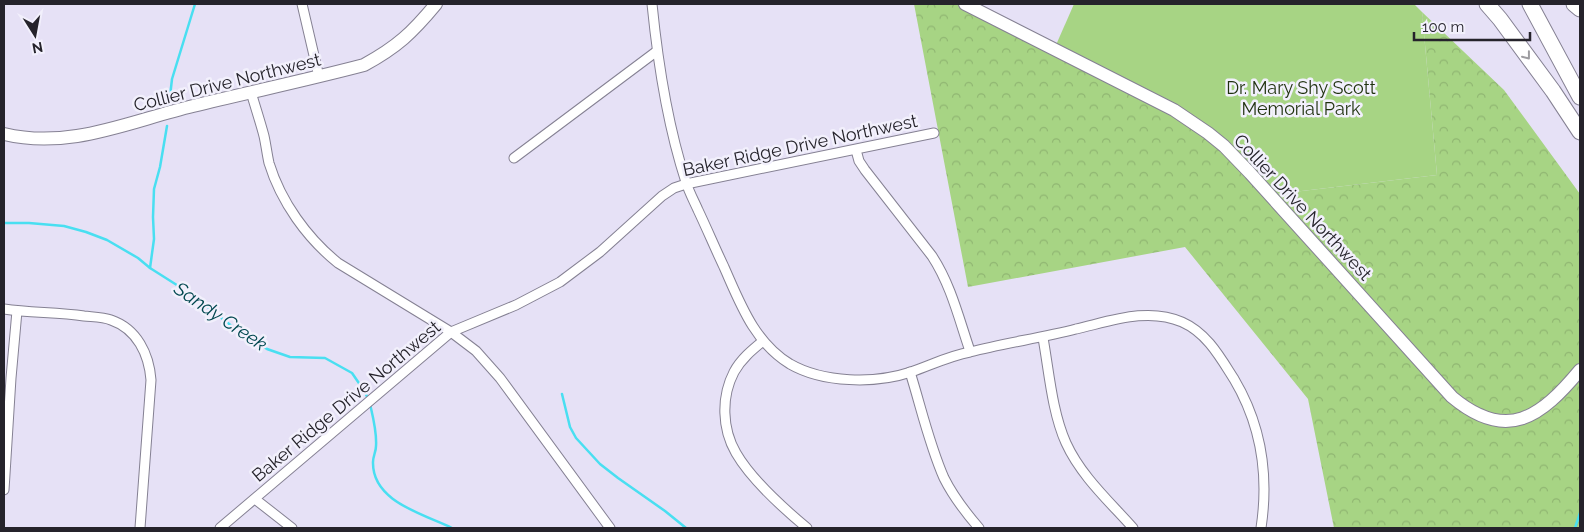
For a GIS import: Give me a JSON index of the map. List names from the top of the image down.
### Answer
{
  "streets": {
    "main road": ["Collier Drive Northwest"],
    "street": ["Baker Ridge Drive Northwest"]
  },
  "water": ["Sandy Creek"],
  "parks": ["Dr. Mary Shy Scott Memorial Park"],
  "scale_bar": "100 m",
  "north": "bottom"
}
